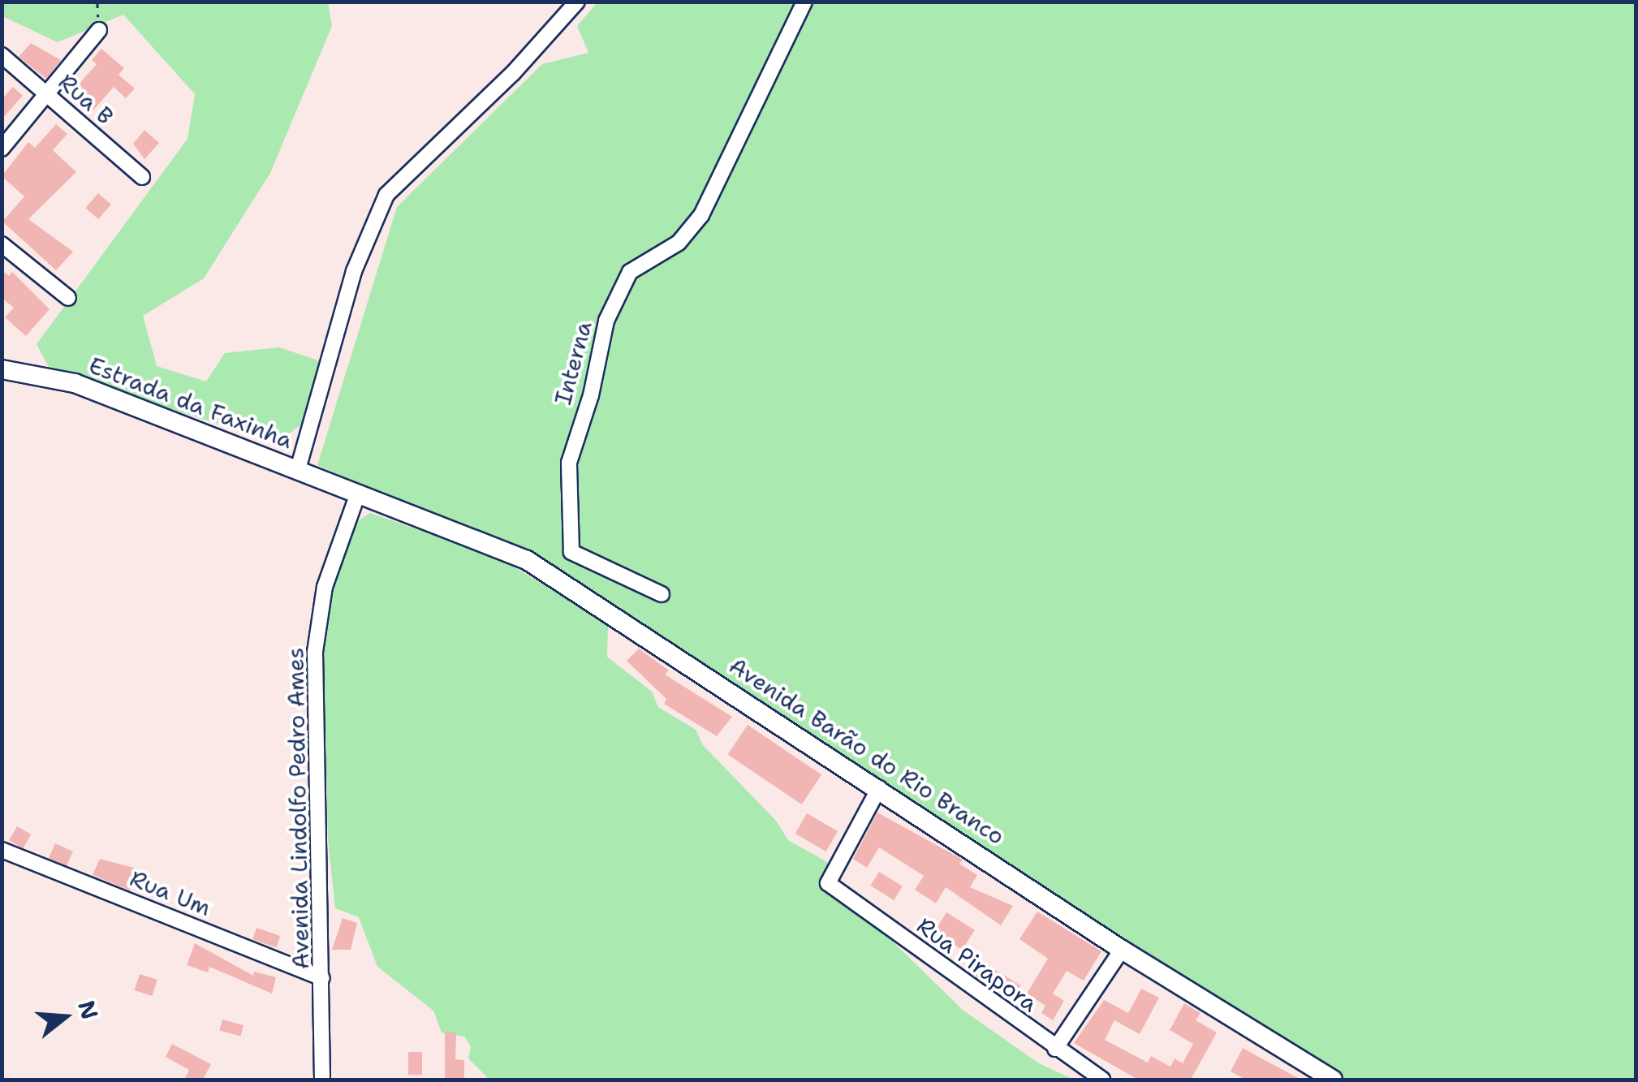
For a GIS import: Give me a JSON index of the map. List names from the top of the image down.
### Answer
{
  "streets": {
    "street": [
      "Rua B",
      "Interna",
      "Estrada da Faxinha",
      "Avenida Barão do Rio Branco",
      "Avenida Lindolfo Pedro Ames",
      "Rua Um",
      "Rua Pirapora"
    ]
  },
  "crossings": [
    ["Estrada da Faxinha", "Avenida Barão do Rio Branco"],
    ["Estrada da Faxinha", "Avenida Lindolfo Pedro Ames"],
    ["Avenida Barão do Rio Branco", "Avenida Lindolfo Pedro Ames"],
    ["Avenida Barão do Rio Branco", "Rua Pirapora"],
    ["Avenida Lindolfo Pedro Ames", "Rua Um"]
  ],
  "north": "right"
}
